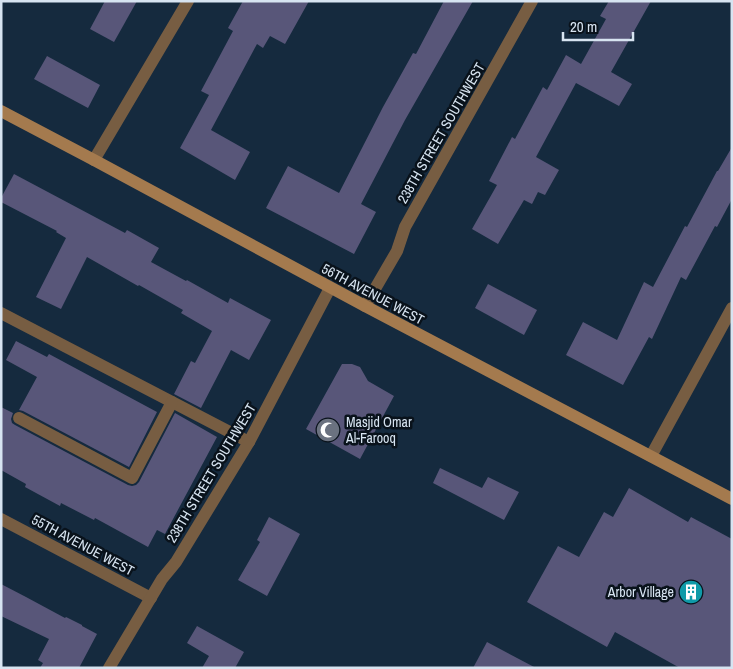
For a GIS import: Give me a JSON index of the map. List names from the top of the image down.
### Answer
{
  "streets": {
    "main road": ["56TH AVENUE WEST"],
    "street": ["238TH STREET SOUTHWEST", "55TH AVENUE WEST"]
  },
  "crossings": [
    ["238TH STREET SOUTHWEST", "56TH AVENUE WEST"],
    ["238TH STREET SOUTHWEST", "55TH AVENUE WEST"]
  ],
  "places": {
    "mosque": ["Masjid Omar Al-Farooq"],
    "building": ["Arbor Village"]
  },
  "scale_bar": "20 m"
}
